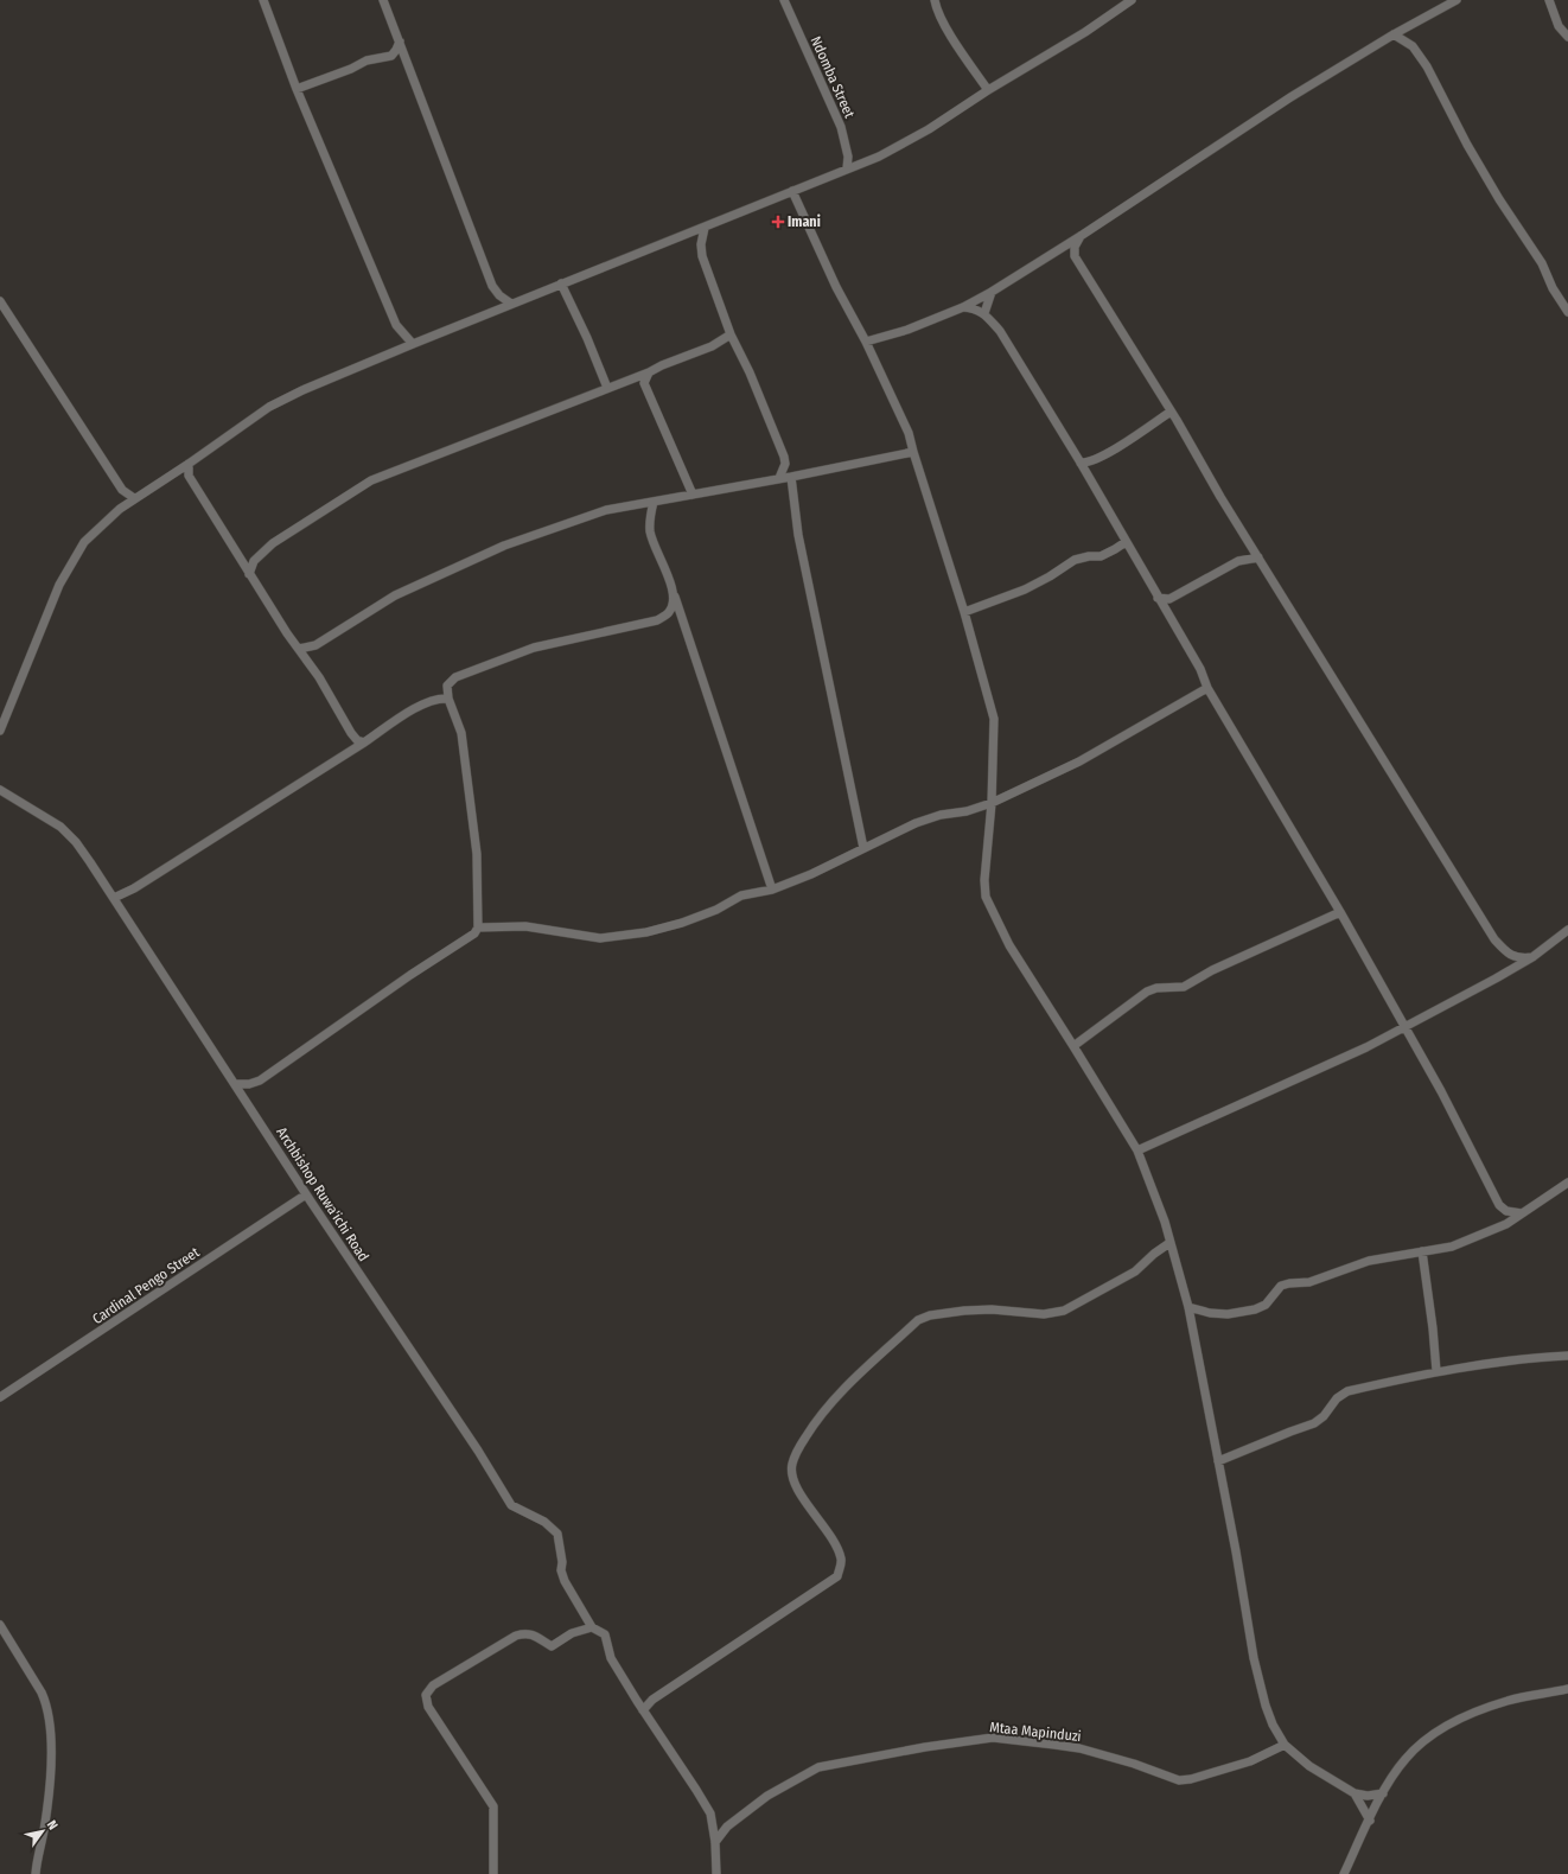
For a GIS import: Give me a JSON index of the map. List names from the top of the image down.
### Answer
{
  "streets": {
    "street": [
      "Ndomba Street",
      "Archbishop Ruwa'ichi Road",
      "Cardinal Pengo Street",
      "Mtaa Mapinduzi"
    ]
  },
  "crossings": [
    ["Archbishop Ruwa'ichi Road", "Cardinal Pengo Street"],
    ["Archbishop Ruwa'ichi Road", "Mtaa Mapinduzi"]
  ],
  "places": {
    "health": ["Imani"]
  },
  "north": "top right"
}
